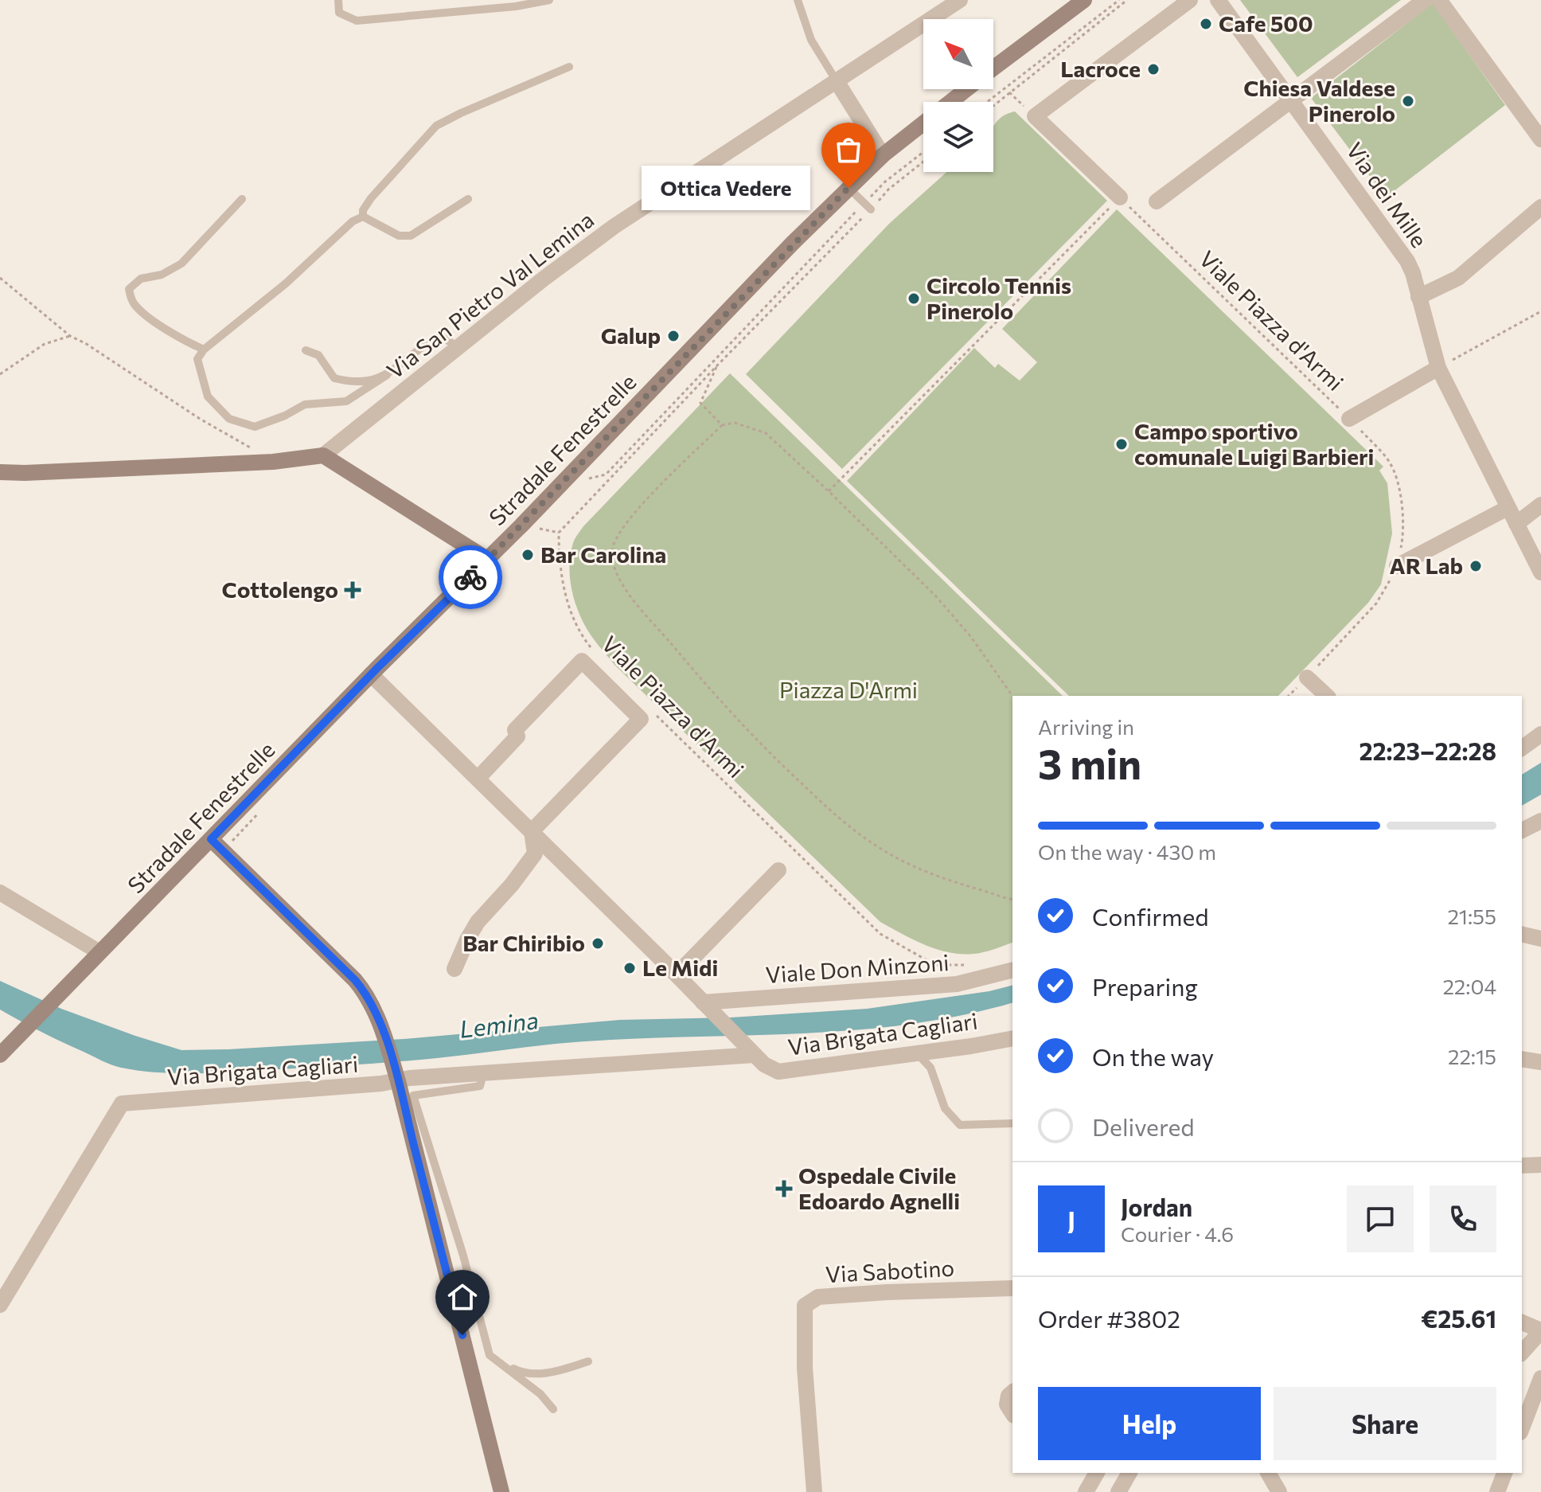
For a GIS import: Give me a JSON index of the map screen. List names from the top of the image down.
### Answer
{
  "streets": {
    "main road": ["Stradale Fenestrelle"],
    "street": [
      "Via dei Mille",
      "Via San Pietro Val Lemina",
      "Viale Don Minzoni",
      "Via Brigata Cagliari",
      "Via Sabotino"
    ],
    "path": ["Viale Piazza d'Armi"]
  },
  "water": ["Lemina"],
  "parks": ["Piazza D'Armi"],
  "places": {
    "other": [
      "Cafe 500",
      "Lacroce",
      "Chiesa Valdese Pinerolo",
      "Ottica Vedere",
      "Circolo Tennis Pinerolo",
      "Galup",
      "Campo sportivo comunale Luigi Barbieri",
      "Bar Carolina",
      "AR Lab",
      "Bar Chiribio",
      "Le Midi"
    ],
    "health": ["Cottolengo", "Ospedale Civile Edoardo Agnelli"]
  },
  "north": "top left",
  "page": {
    "bubble": "Ottica Vedere",
    "heading": ["3 min", "Arriving in", "22:23–22:28"],
    "panel": [
      "Jordan",
      "Courier · 4.6",
      "Order #3802",
      "€25.61"
    ],
    "bar": "On the way · 430 m",
    "list": [
      ["Confirmed", "21:55"],
      ["Preparing", "22:04"],
      ["On the way", "22:15"],
      "Delivered"
    ],
    "round": "J",
    "buttons": ["Help", "Share"]
  }
}
